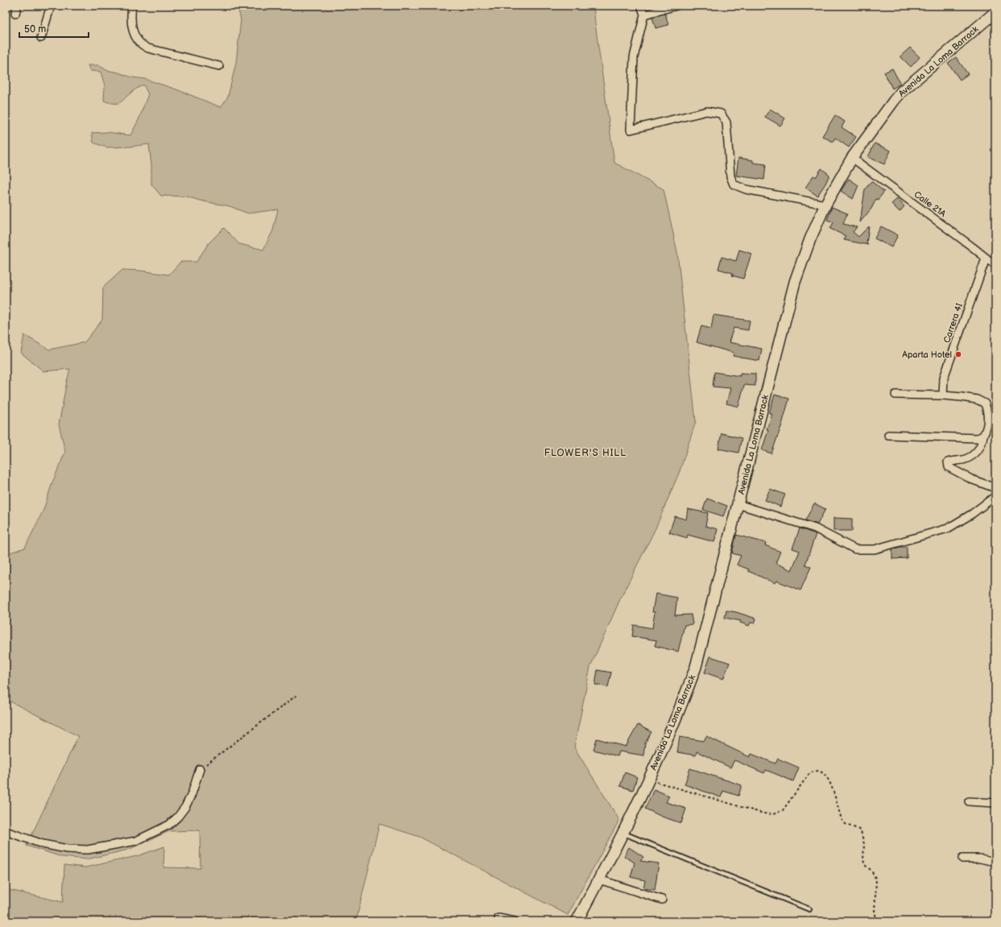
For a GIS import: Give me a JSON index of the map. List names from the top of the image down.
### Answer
{
  "streets": {
    "main road": ["Avenida La Loma Barrack"],
    "street": ["Calle 21A", "Carrera 4I"]
  },
  "crossings": [
    ["Avenida La Loma Barrack", "Calle 21A"],
    ["Calle 21A", "Carrera 4I"]
  ],
  "districts": ["FLOWER'S HILL"],
  "places": ["Aparta Hotel"],
  "scale_bar": "50 m"
}
